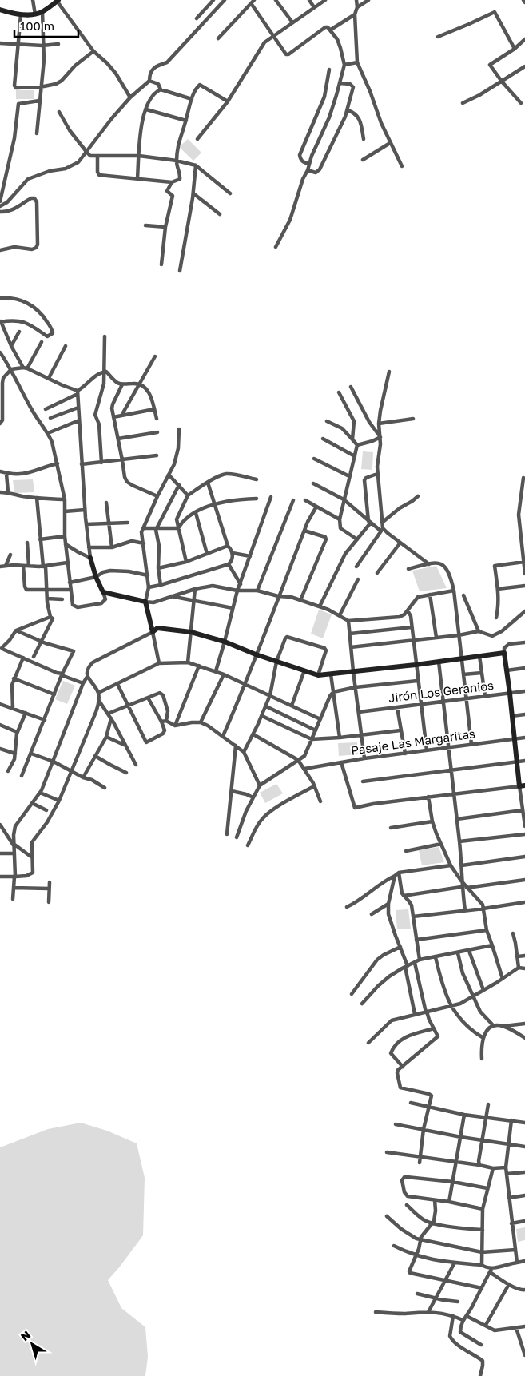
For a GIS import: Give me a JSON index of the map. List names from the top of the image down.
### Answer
{
  "streets": {
    "street": ["Jirón Los Geranios", "Pasaje Las Margaritas"]
  },
  "scale_bar": "100 m",
  "north": "top left"
}
